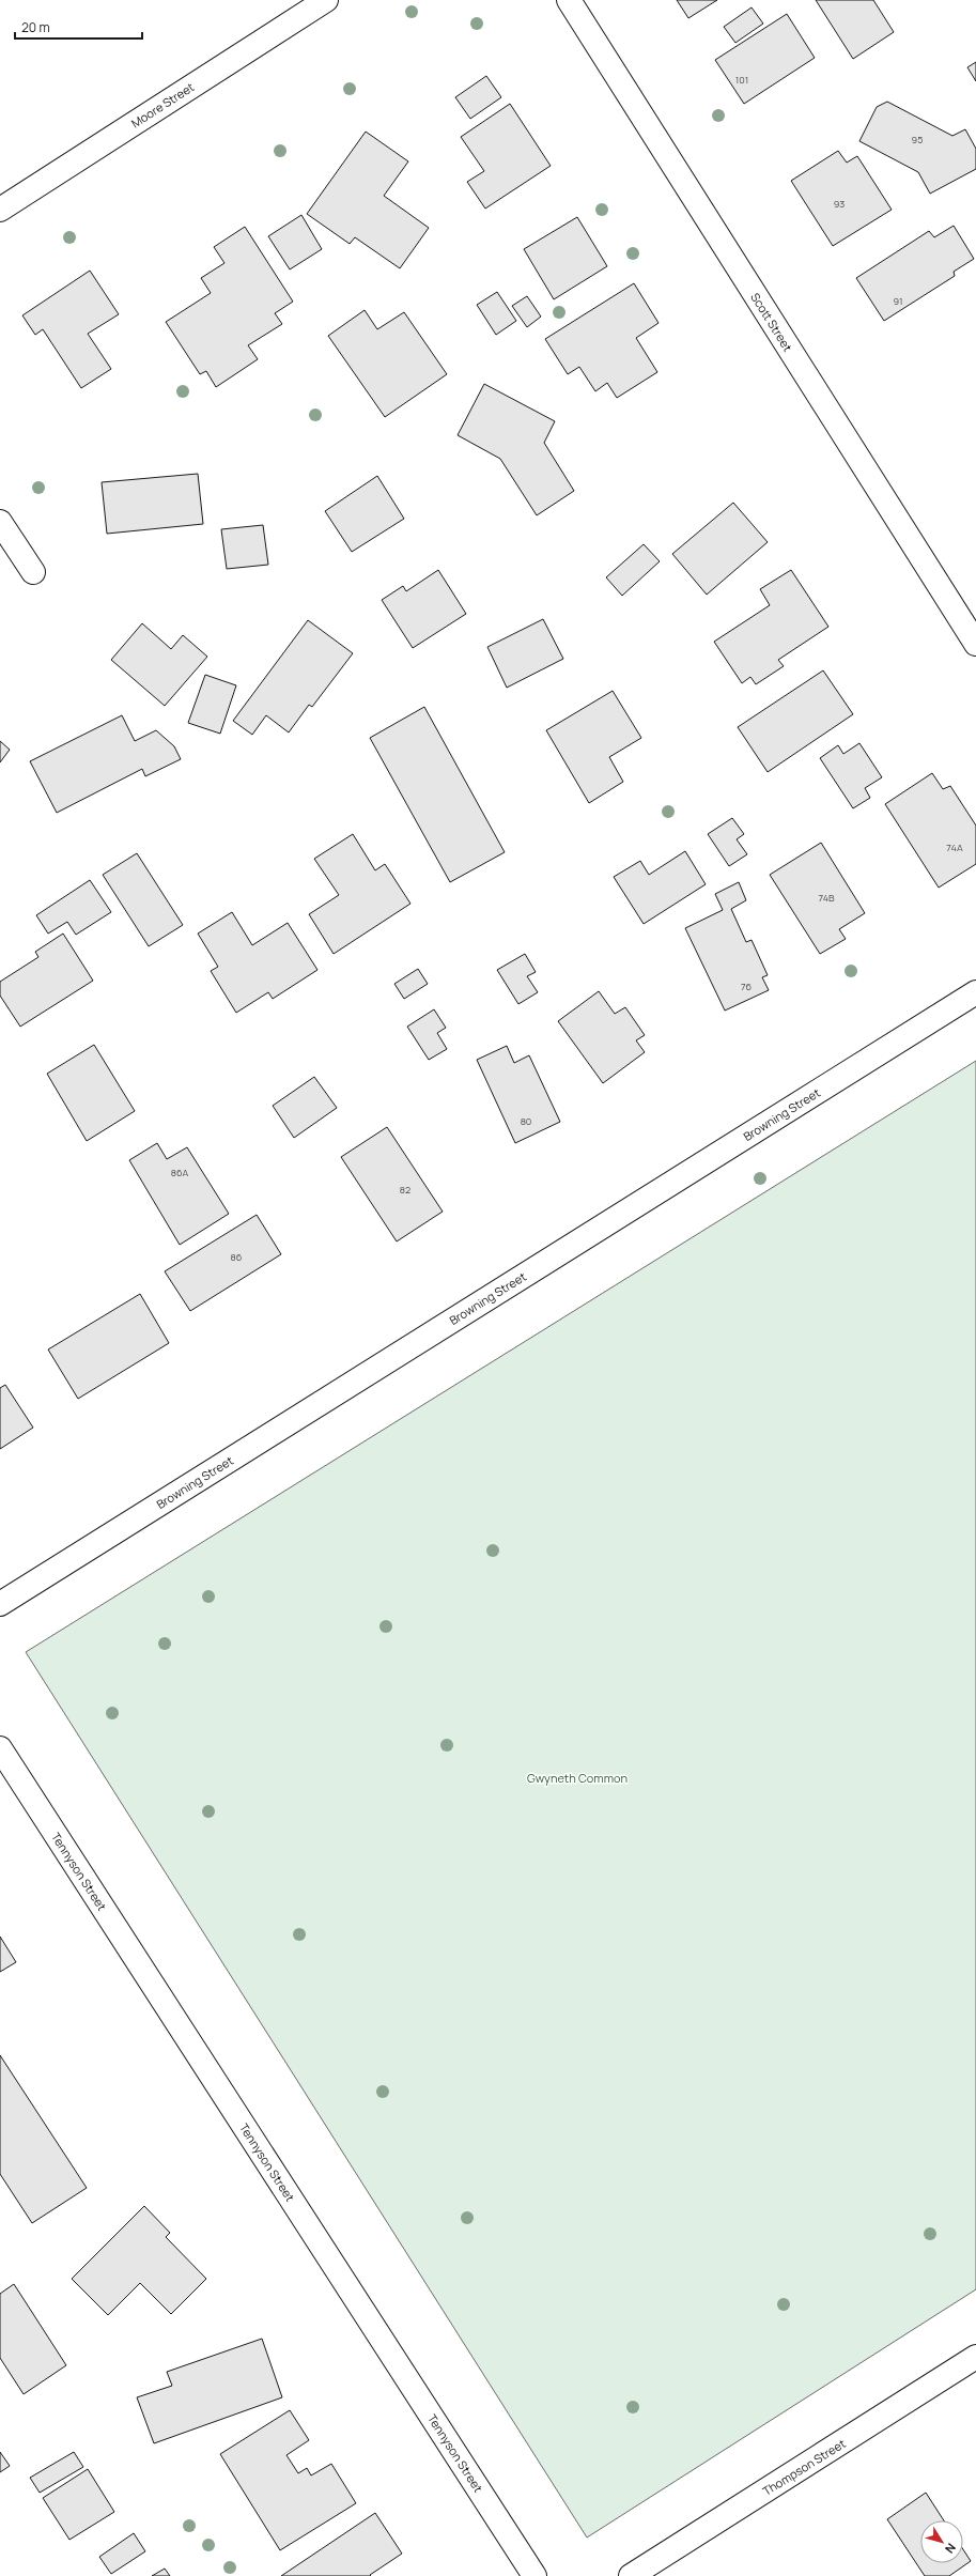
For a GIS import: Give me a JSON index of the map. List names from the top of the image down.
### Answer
{
  "streets": {
    "street": [
      "Moore Street",
      "Scott Street",
      "Browning Street",
      "Tennyson Street",
      "Thompson Street"
    ]
  },
  "parks": ["Gwyneth Common"],
  "house_numbers": [
    "101",
    "95",
    "93",
    "91",
    "74A",
    "74B",
    "76",
    "80",
    "86A",
    "82",
    "86"
  ],
  "scale_bar": "20 m",
  "north": "bottom right"
}
